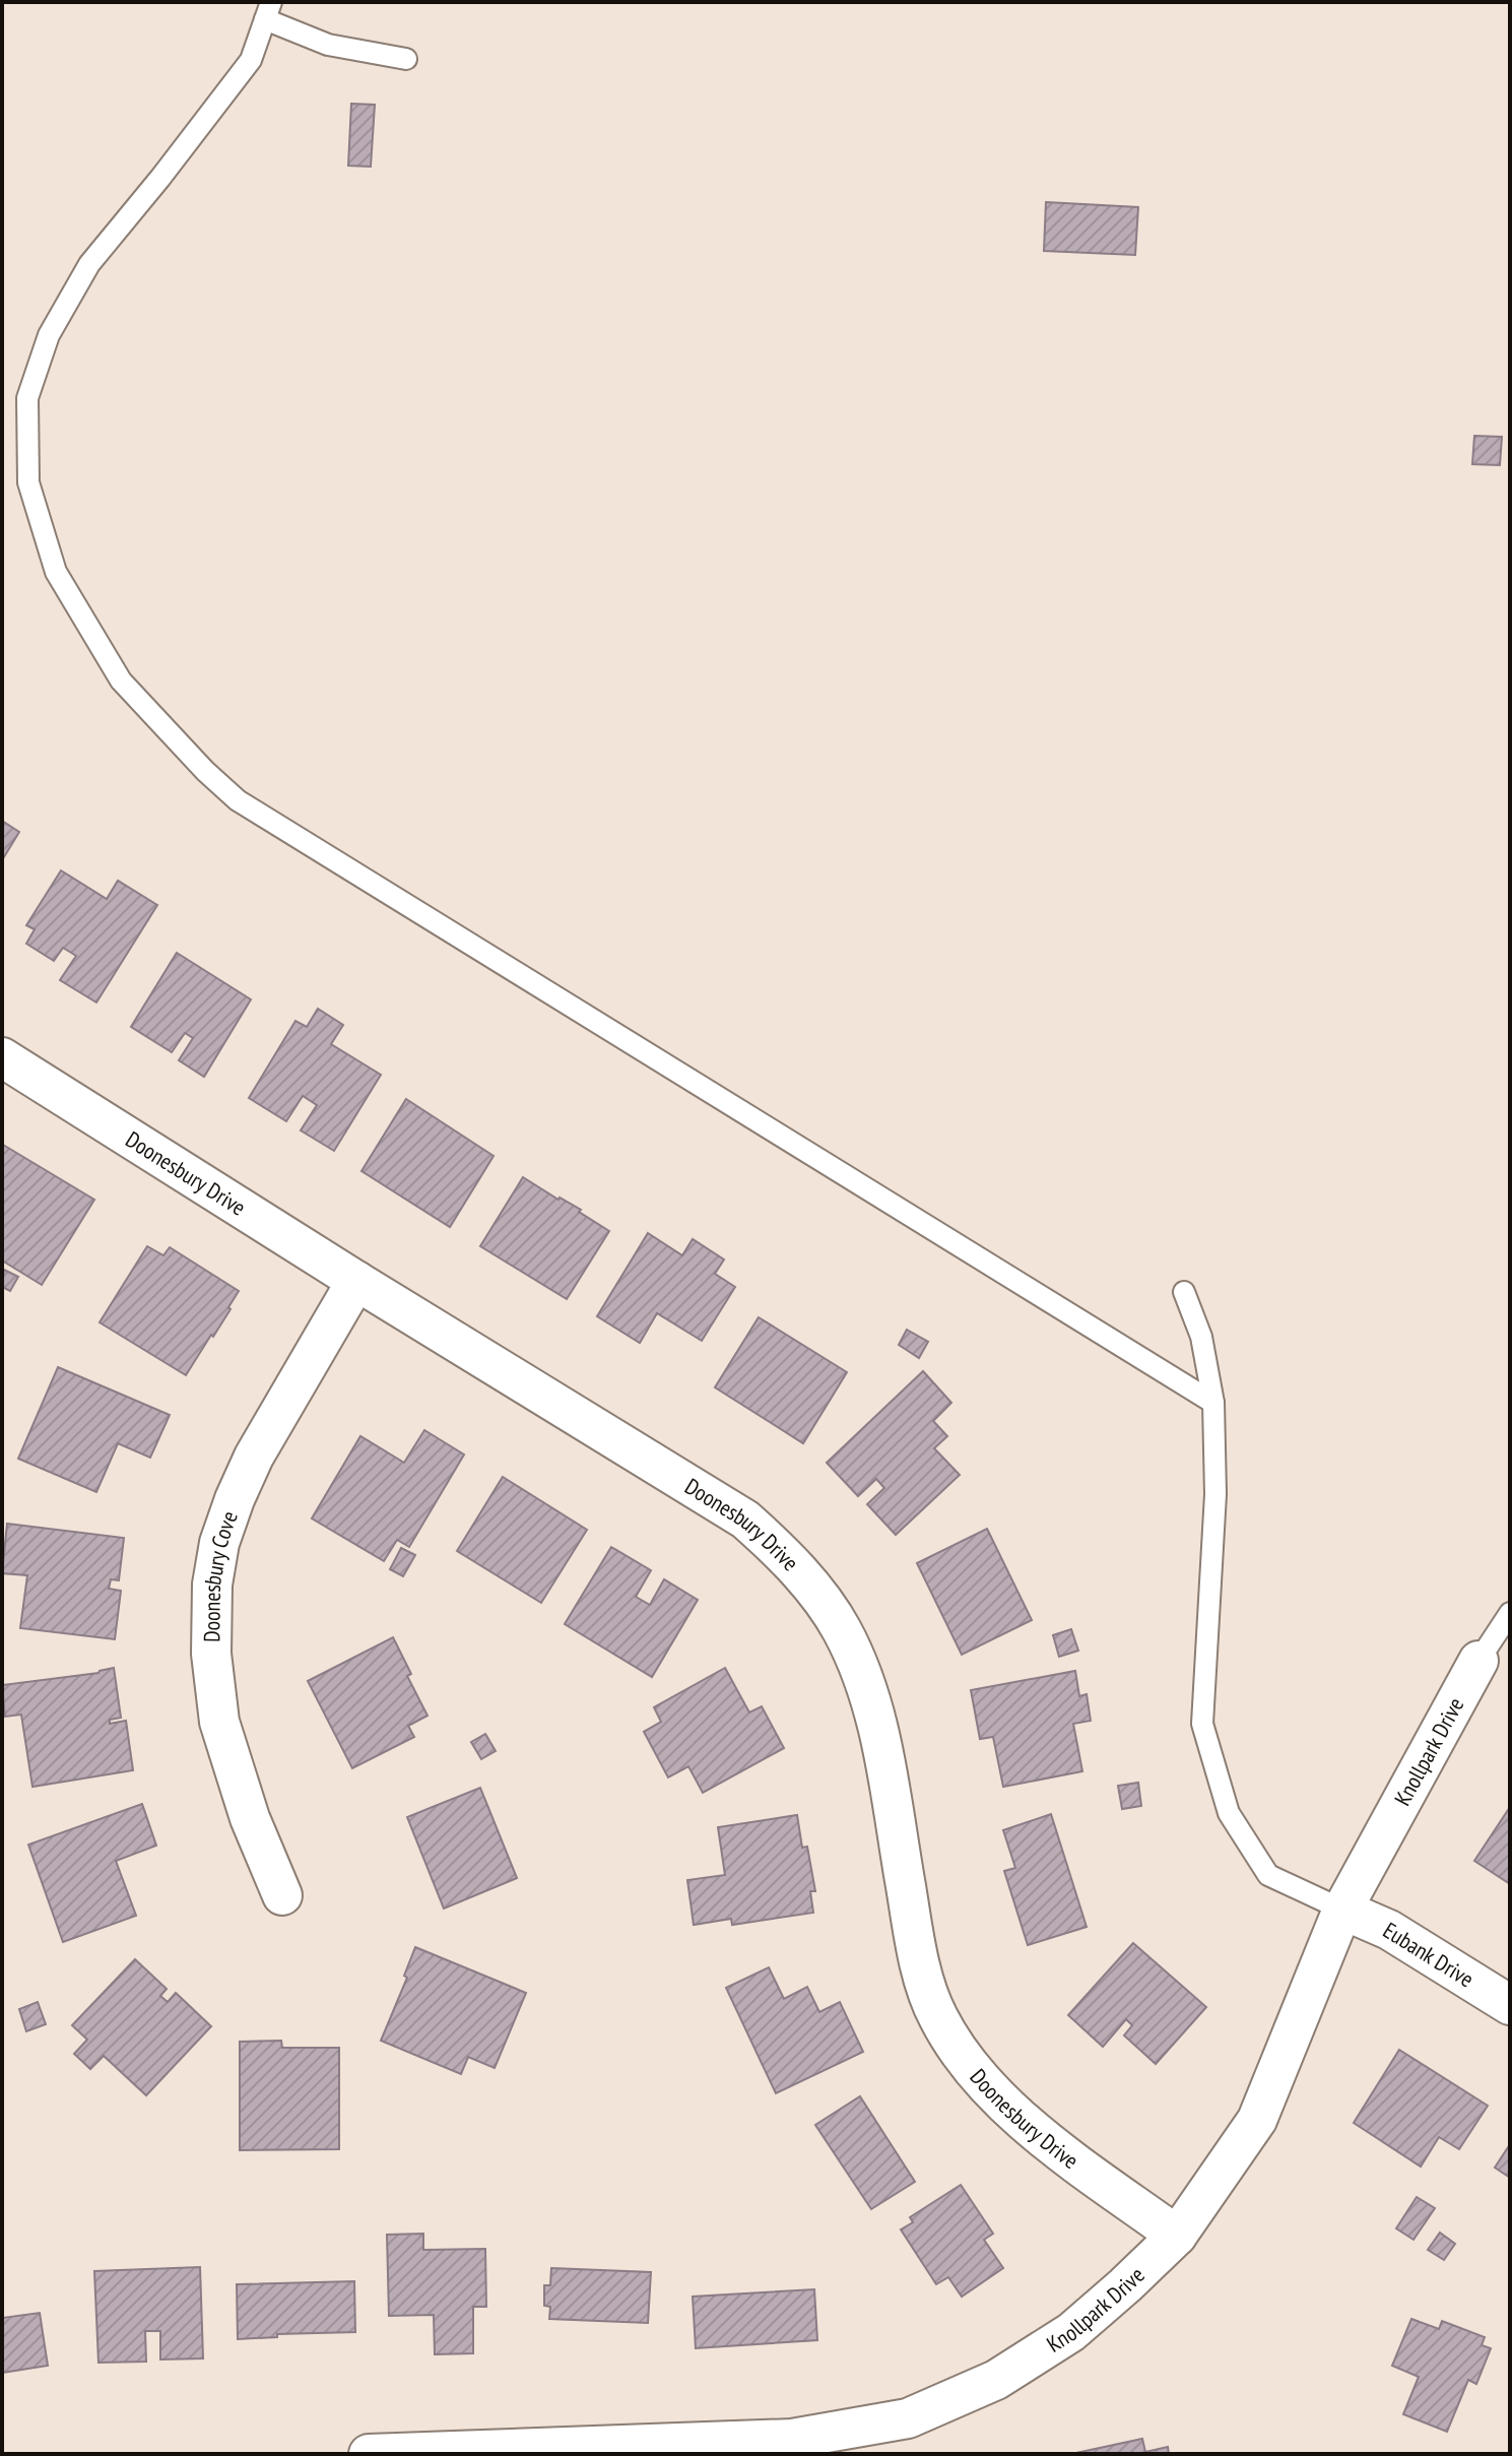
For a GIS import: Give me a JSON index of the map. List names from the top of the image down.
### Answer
{
  "streets": {
    "street": [
      "Doonesbury Drive",
      "Doonesbury Cove",
      "Knollpark Drive",
      "Eubank Drive"
    ]
  },
  "crossings": [
    ["Doonesbury Drive", "Doonesbury Cove"],
    ["Doonesbury Drive", "Knollpark Drive"],
    ["Knollpark Drive", "Eubank Drive"]
  ]
}
